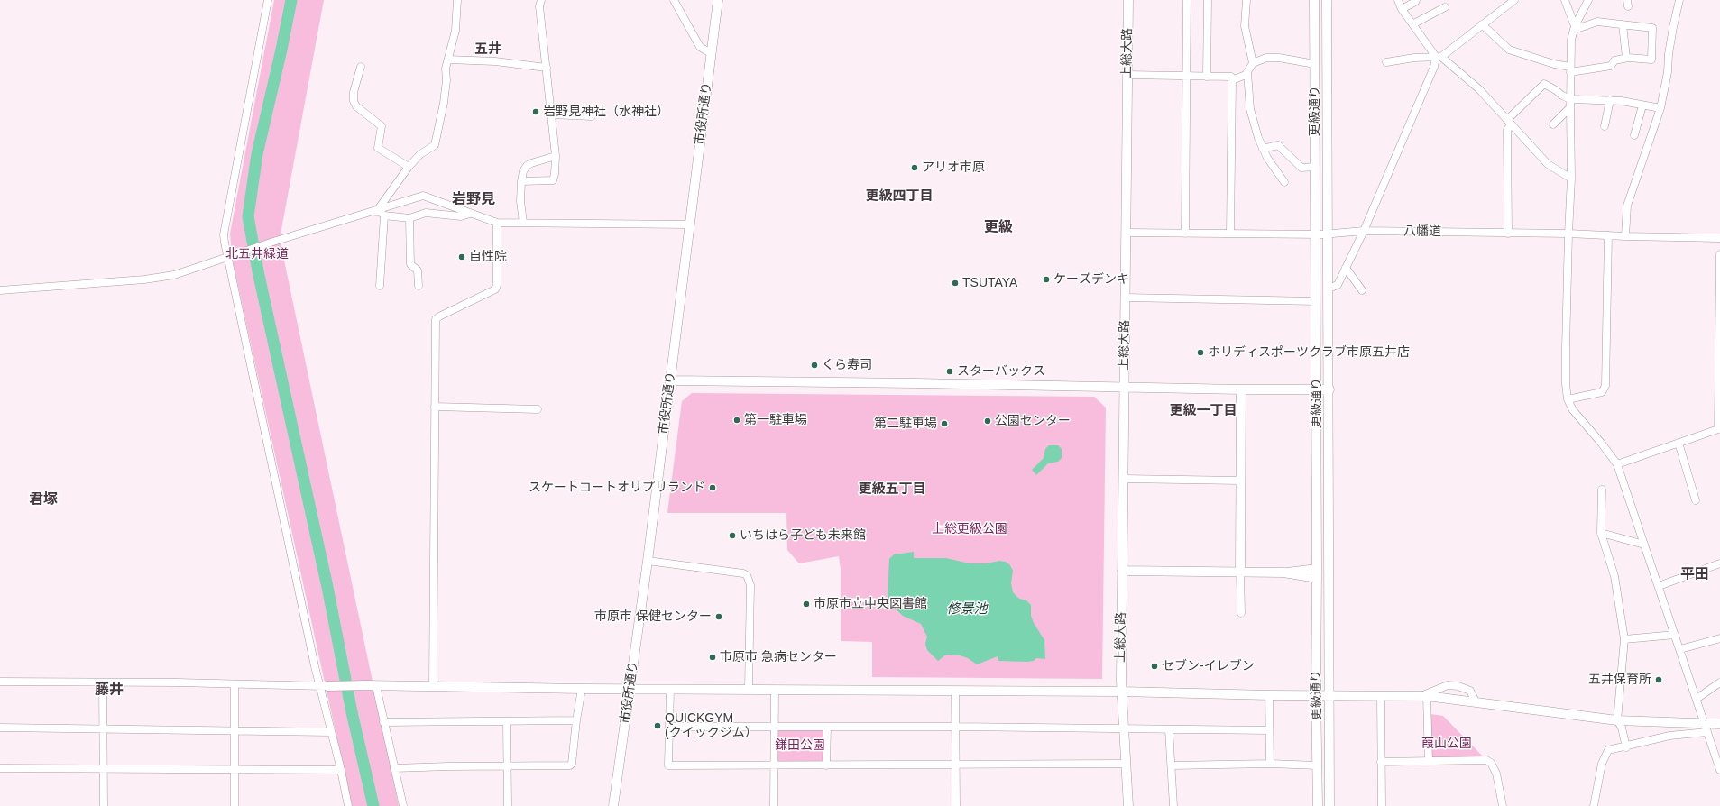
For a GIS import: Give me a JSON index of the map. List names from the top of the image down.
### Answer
{
  "streets": {
    "street": [
      "上総大路",
      "更級通り",
      "市役所通り",
      "八幡道"
    ]
  },
  "crossings": [
    ["上総大路", "八幡道"],
    ["更級通り", "八幡道"]
  ],
  "districts": [
    "五井",
    "更級四丁目",
    "岩野見",
    "更級",
    "更級一丁目",
    "更級五丁目",
    "君塚",
    "平田",
    "藤井"
  ],
  "water": ["修景池"],
  "parks": [
    "北五井緑道",
    "上総更級公園",
    "葭山公園",
    "鎌田公園"
  ],
  "places": [
    "岩野見神社（水神社）",
    "アリオ市原",
    "自性院",
    "ケーズデンキ",
    "TSUTAYA",
    "ホリディスポーツクラブ市原五井店",
    "くら寿司",
    "スターバックス",
    "第一駐車場",
    "公園センター",
    "第二駐車場",
    "スケートコートオリプリランド",
    "いちはら子ども未来館",
    "市原市立中央図書館",
    "市原市 保健センター",
    "市原市 急病センター",
    "セブン-イレブン",
    "五井保育所",
    "QUICKGYM (クイックジム）"
  ]
}
